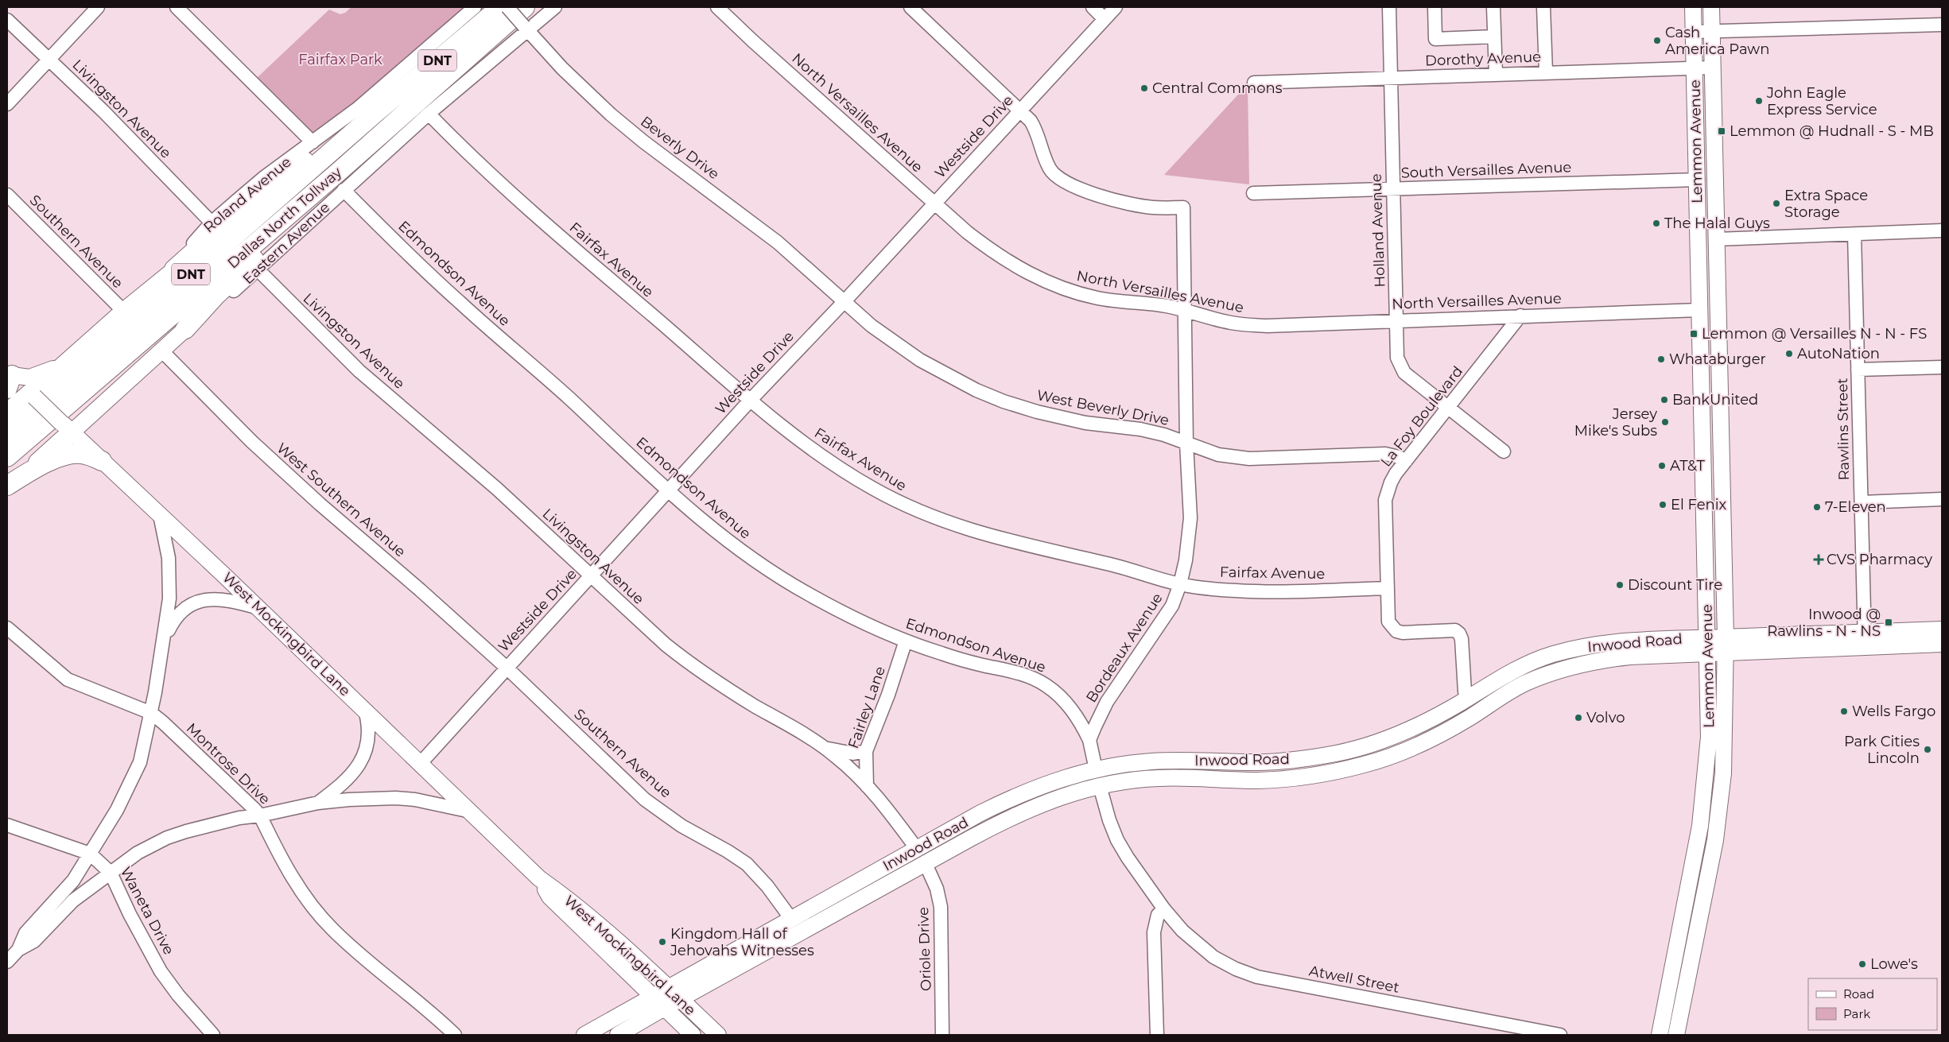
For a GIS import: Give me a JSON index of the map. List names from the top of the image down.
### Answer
{
  "streets": {
    "highway": ["DNT", "Dallas North Tollway"],
    "main road": [
      "Lemmon Avenue",
      "Roland Avenue",
      "Eastern Avenue",
      "West Mockingbird Lane",
      "Inwood Road"
    ],
    "street": [
      "Dorothy Avenue",
      "Livingston Avenue",
      "North Versailles Avenue",
      "Westside Drive",
      "Beverly Drive",
      "South Versailles Avenue",
      "Holland Avenue",
      "Southern Avenue",
      "Fairfax Avenue",
      "Edmondson Avenue",
      "West Beverly Drive",
      "La Foy Boulevard",
      "Rawlins Street",
      "West Southern Avenue",
      "Bordeaux Avenue",
      "Fairley Lane",
      "Montrose Drive",
      "Waneta Drive",
      "Oriole Drive",
      "Atwell Street"
    ]
  },
  "crossings": [
    ["Dorothy Avenue", "Lemmon Avenue"],
    ["Dorothy Avenue", "Holland Avenue"],
    ["Livingston Avenue", "Westside Drive"],
    ["Livingston Avenue", "Roland Avenue"],
    ["Livingston Avenue", "Eastern Avenue"],
    ["Livingston Avenue", "Inwood Road"],
    ["Livingston Avenue", "Fairley Lane"],
    ["North Versailles Avenue", "Westside Drive"],
    ["North Versailles Avenue", "Lemmon Avenue"],
    ["North Versailles Avenue", "Holland Avenue"],
    ["North Versailles Avenue", "La Foy Boulevard"],
    ["North Versailles Avenue", "Bordeaux Avenue"],
    ["Westside Drive", "Beverly Drive"],
    ["Westside Drive", "Southern Avenue"],
    ["Westside Drive", "Fairfax Avenue"],
    ["Westside Drive", "Edmondson Avenue"],
    ["Westside Drive", "West Beverly Drive"],
    ["Westside Drive", "West Southern Avenue"],
    ["Westside Drive", "West Mockingbird Lane"],
    ["Westside Drive", "Bordeaux Avenue"],
    ["Lemmon Avenue", "South Versailles Avenue"],
    ["Lemmon Avenue", "Inwood Road"],
    ["Beverly Drive", "Eastern Avenue"],
    ["Beverly Drive", "West Beverly Drive"],
    ["South Versailles Avenue", "Holland Avenue"],
    ["Roland Avenue", "Southern Avenue"],
    ["Roland Avenue", "West Mockingbird Lane"],
    ["Holland Avenue", "La Foy Boulevard"],
    ["Southern Avenue", "West Southern Avenue"],
    ["Southern Avenue", "Inwood Road"],
    ["Eastern Avenue", "Fairfax Avenue"],
    ["Eastern Avenue", "Edmondson Avenue"],
    ["Eastern Avenue", "West Southern Avenue"],
    ["Eastern Avenue", "West Mockingbird Lane"],
    ["Fairfax Avenue", "La Foy Boulevard"],
    ["Fairfax Avenue", "Bordeaux Avenue"],
    ["Edmondson Avenue", "Bordeaux Avenue"],
    ["Edmondson Avenue", "Fairley Lane"],
    ["West Beverly Drive", "La Foy Boulevard"],
    ["West Beverly Drive", "Bordeaux Avenue"],
    ["La Foy Boulevard", "Inwood Road"],
    ["Rawlins Street", "Inwood Road"],
    ["West Mockingbird Lane", "Inwood Road"],
    ["Inwood Road", "Oriole Drive"]
  ],
  "parks": ["Fairfax Park"],
  "places": {
    "other": [
      "Cash America Pawn",
      "Central Commons",
      "John Eagle Express Service",
      "Extra Space Storage",
      "The Halal Guys",
      "AutoNation",
      "Whataburger",
      "BankUnited",
      "Jersey Mike's Subs",
      "AT&T",
      "El Fenix",
      "7-Eleven",
      "Discount Tire",
      "Wells Fargo",
      "Volvo",
      "Park Cities Lincoln",
      "Kingdom Hall of Jehovahs Witnesses",
      "Lowe's"
    ],
    "transit": ["Lemmon @ Hudnall - S - MB", "Lemmon @ Versailles N - N - FS", "Inwood @ Rawlins - N - NS"],
    "health": ["CVS Pharmacy"]
  },
  "legend": ["Road", "Park"]
}
